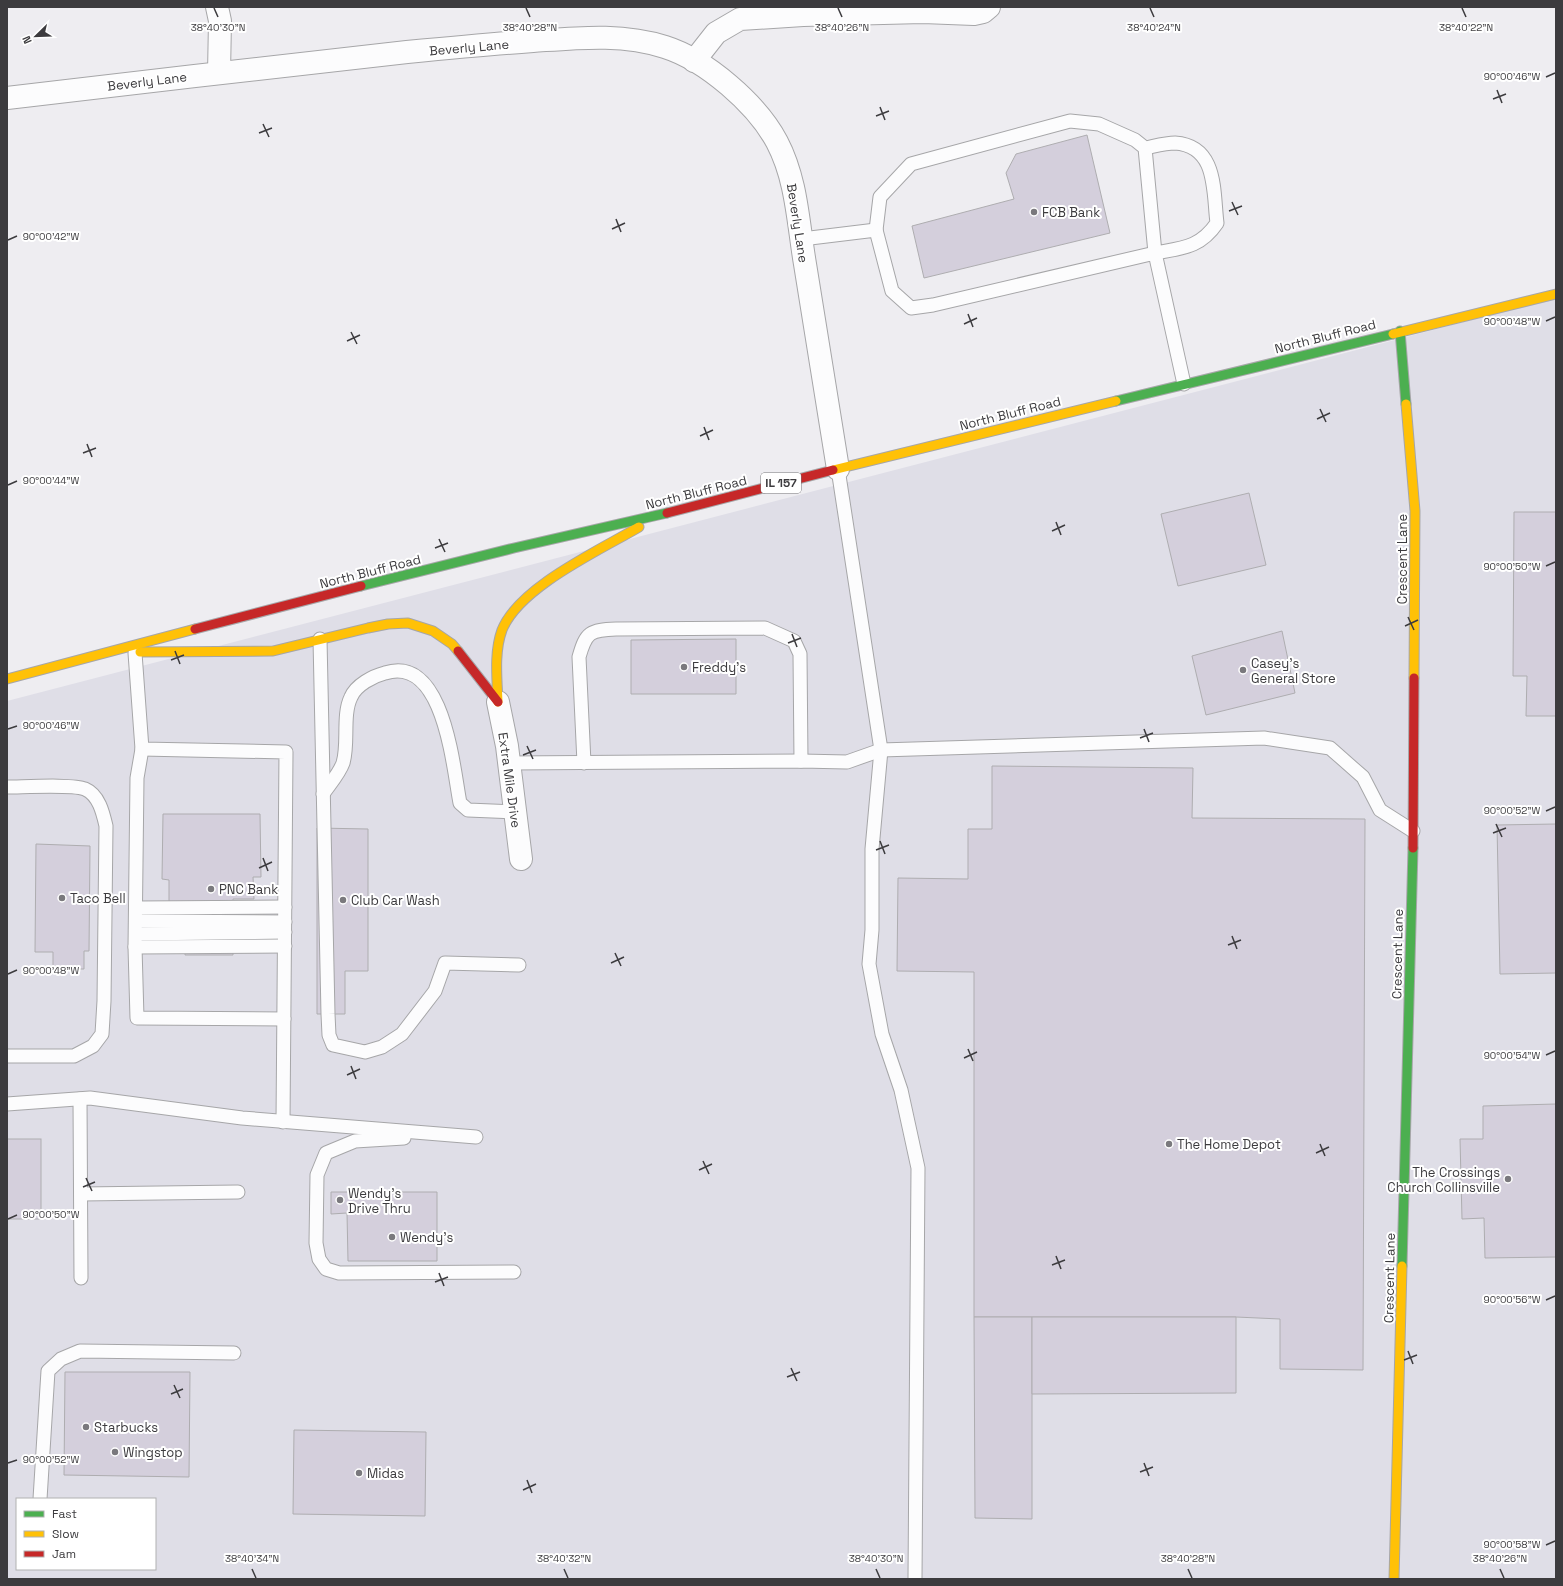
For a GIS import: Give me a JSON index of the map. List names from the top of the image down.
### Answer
{
  "streets": {
    "main road": ["North Bluff Road", "IL 157", "Crescent Lane"],
    "street": ["Beverly Lane", "Extra Mile Drive"]
  },
  "crossings": [
    ["Beverly Lane", "North Bluff Road"],
    ["North Bluff Road", "Crescent Lane"]
  ],
  "places": [
    "FCB Bank",
    "Freddy's",
    "Casey's General Store",
    "PNC Bank",
    "Taco Bell",
    "Club Car Wash",
    "The Home Depot",
    "The Crossings Church Collinsville",
    "Wendy's Drive Thru",
    "Wendy's",
    "Starbucks",
    "Wingstop",
    "Midas"
  ],
  "legend": ["Fast", "Slow", "Jam"],
  "north": "bottom left",
  "coordinates": [
    "38°40'30\"N",
    "38°40'28\"N",
    "38°40'26\"N",
    "38°40'24\"N",
    "38°40'22\"N",
    "90°00'46\"W",
    "90°00'42\"W",
    "90°00'48\"W",
    "90°00'44\"W",
    "90°00'50\"W",
    "90°00'52\"W",
    "90°00'54\"W",
    "90°00'56\"W",
    "90°00'58\"W",
    "38°40'34\"N",
    "38°40'32\"N"
  ]
}
